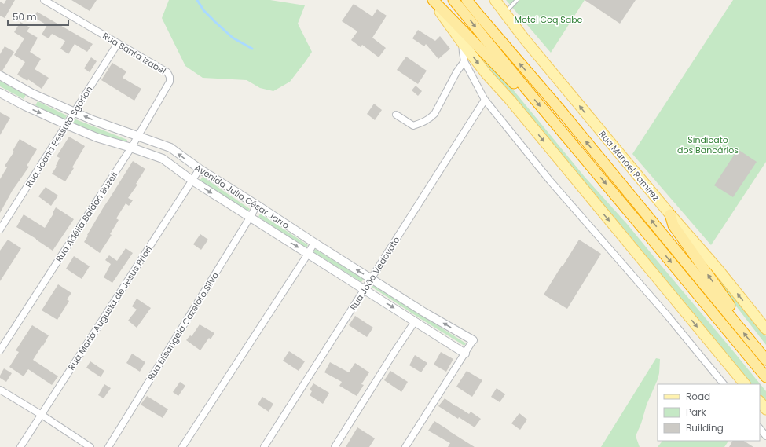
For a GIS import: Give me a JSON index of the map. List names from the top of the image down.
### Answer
{
  "streets": {
    "main road": ["Rua Manoel Ramirez"],
    "street": [
      "Rua Santa Izabel",
      "Rua Joana Pessuto Sgorlon",
      "Avenida Julio César Jarro",
      "Rua Adélia Baldon Buzeli",
      "Rua João Vedovato",
      "Rua Maria Augusta de Jesus Priori",
      "Rua Elisangela Cazeloto Silva"
    ]
  },
  "crossings": [
    ["Rua Santa Izabel", "Rua Joana Pessuto Sgorlon"],
    ["Rua Santa Izabel", "Rua Adélia Baldon Buzeli"],
    ["Rua Joana Pessuto Sgorlon", "Avenida Julio César Jarro"],
    ["Avenida Julio César Jarro", "Rua Adélia Baldon Buzeli"],
    ["Avenida Julio César Jarro", "Rua João Vedovato"],
    ["Avenida Julio César Jarro", "Rua Maria Augusta de Jesus Priori"],
    ["Avenida Julio César Jarro", "Rua Elisangela Cazeloto Silva"]
  ],
  "parks": ["Motel Ceq Sabe", "Sindicato dos Bancários"],
  "legend": ["Road", "Park", "Building"],
  "scale_bar": "50 m"
}
